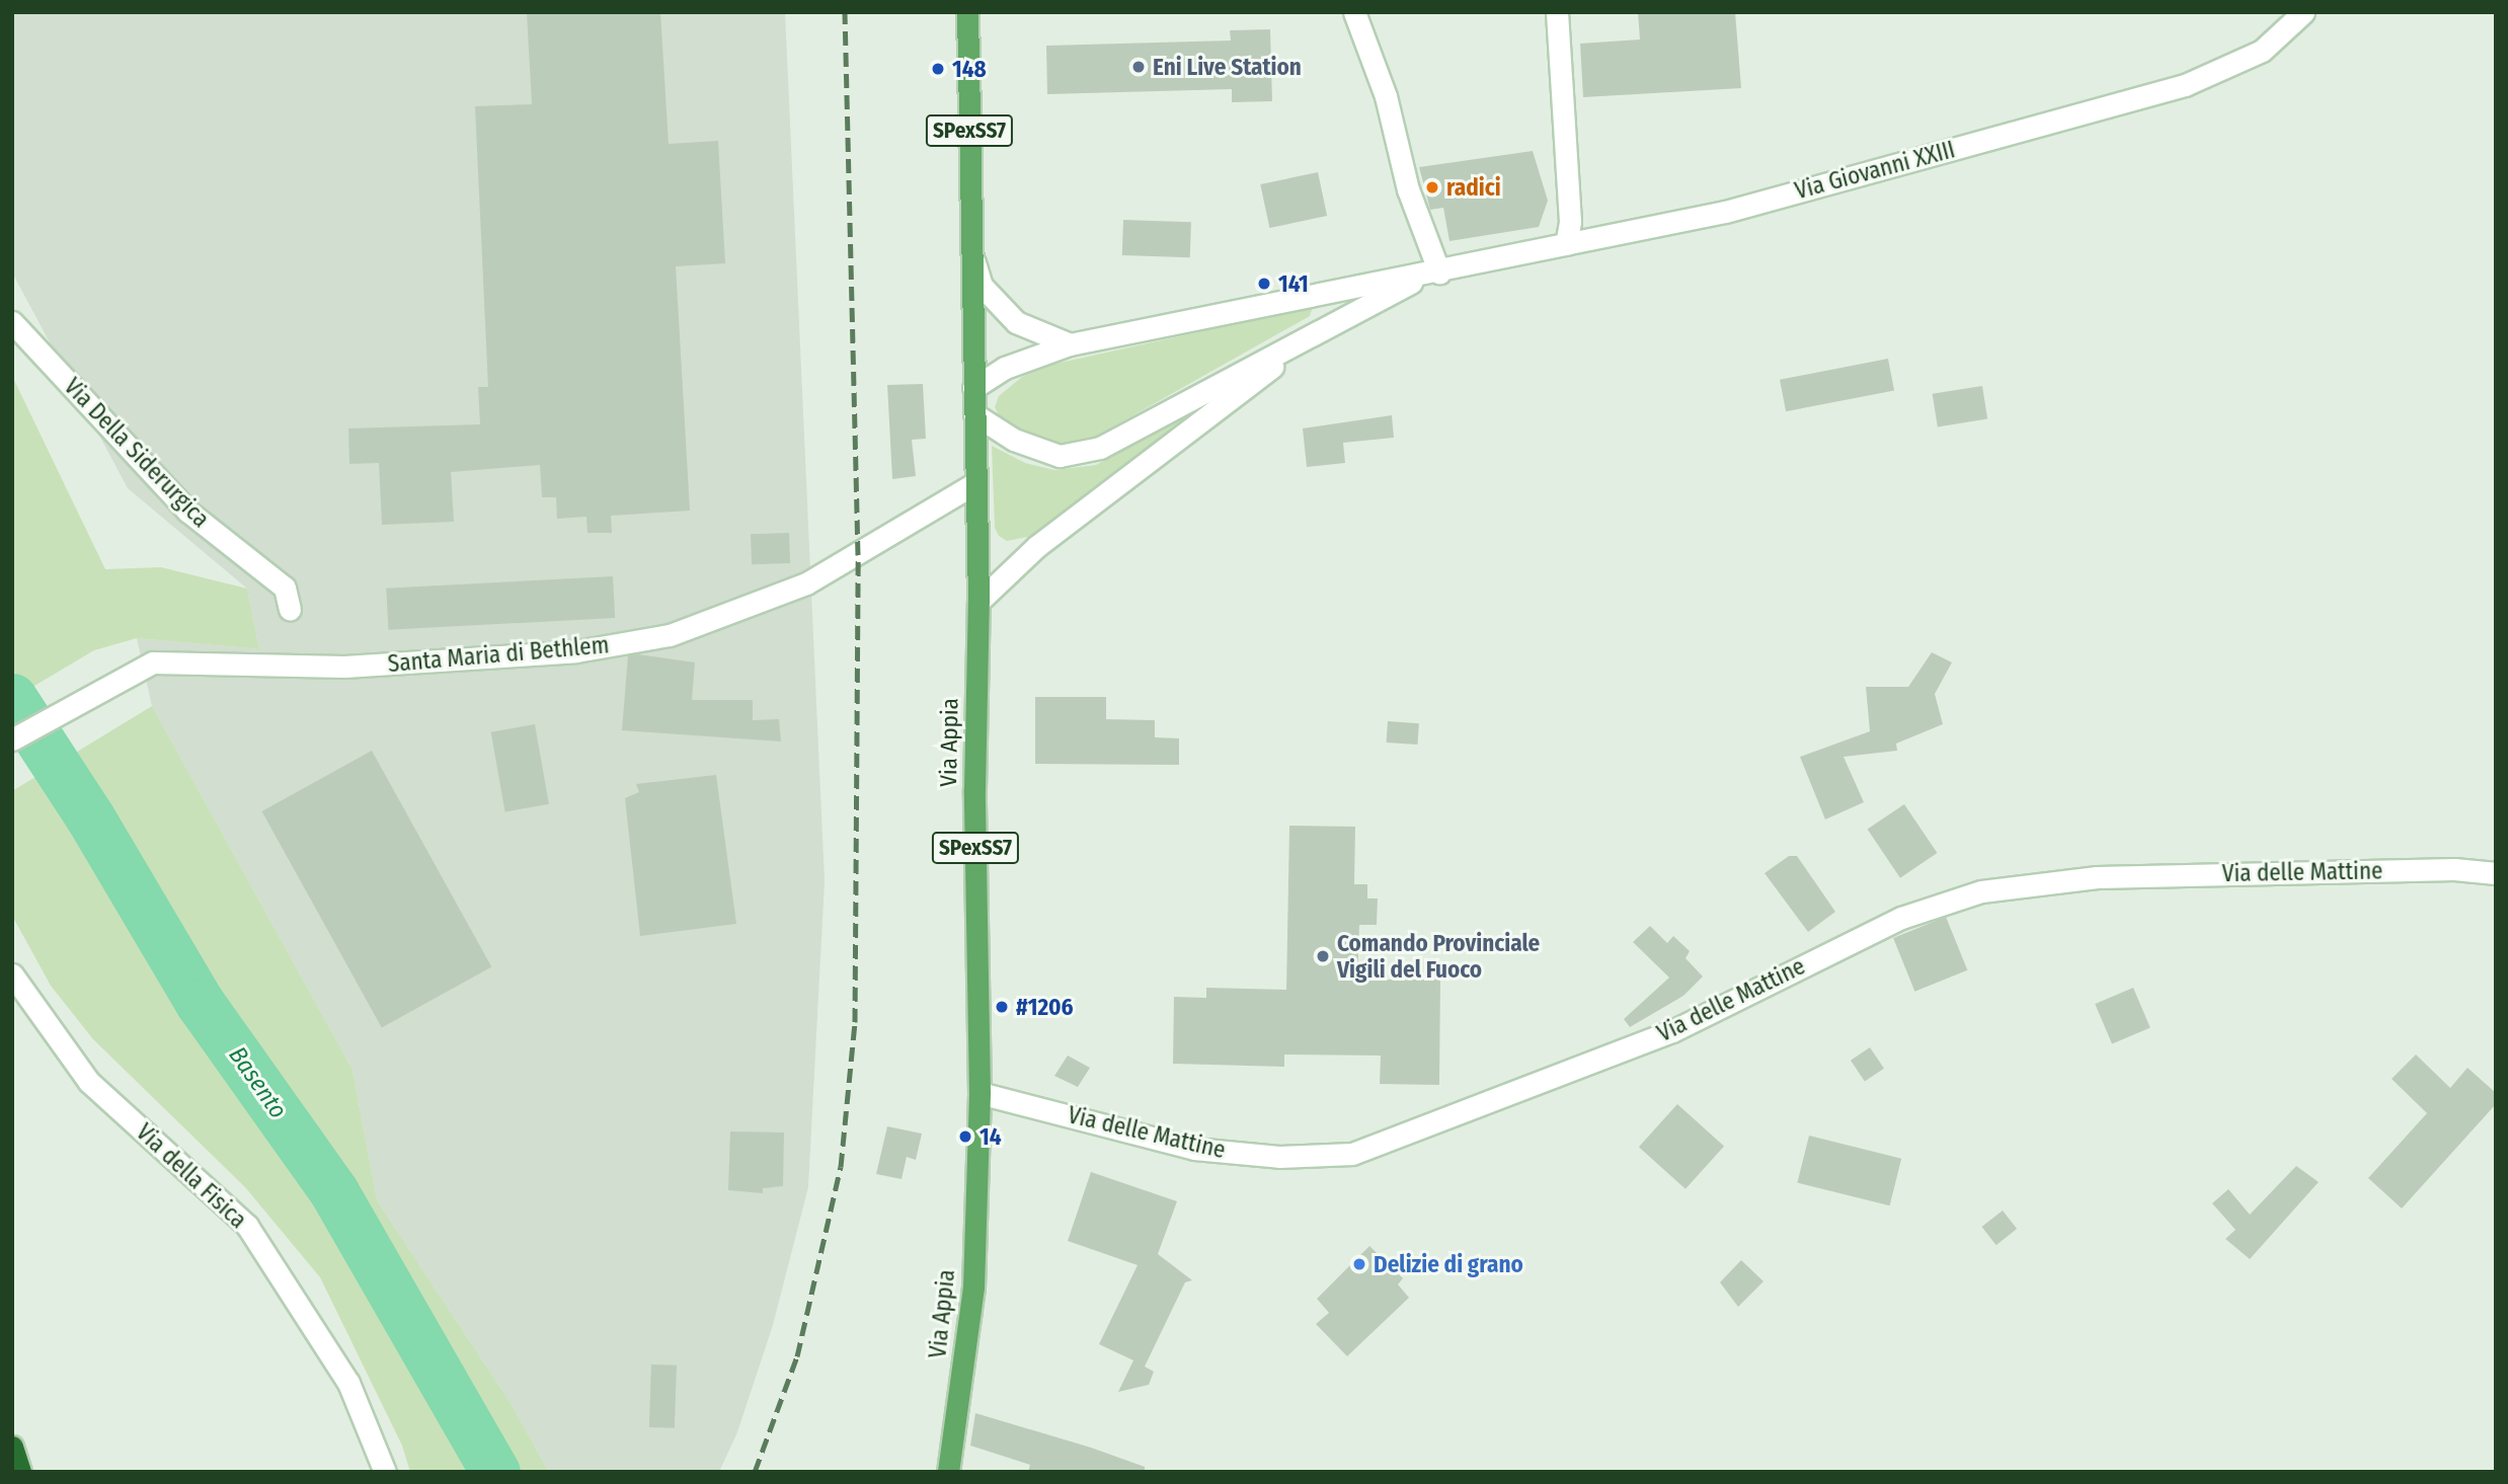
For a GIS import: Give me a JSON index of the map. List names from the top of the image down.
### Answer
{
  "streets": {
    "main road": ["SPexSS7", "Via Appia"],
    "street": [
      "Via Giovanni XXIII",
      "Via Della Siderurgica",
      "Santa Maria di Bethlem",
      "Via delle Mattine",
      "Via della Fisica"
    ]
  },
  "crossings": [
    ["Santa Maria di Bethlem", "Via Appia"],
    ["Via Appia", "Via delle Mattine"]
  ],
  "water": ["Basento"],
  "places": [
    "Eni Live Station",
    "148",
    "radici",
    "141",
    "Comando Provinciale Vigili del Fuoco",
    "#1206",
    "14",
    "Delizie di grano"
  ]
}
